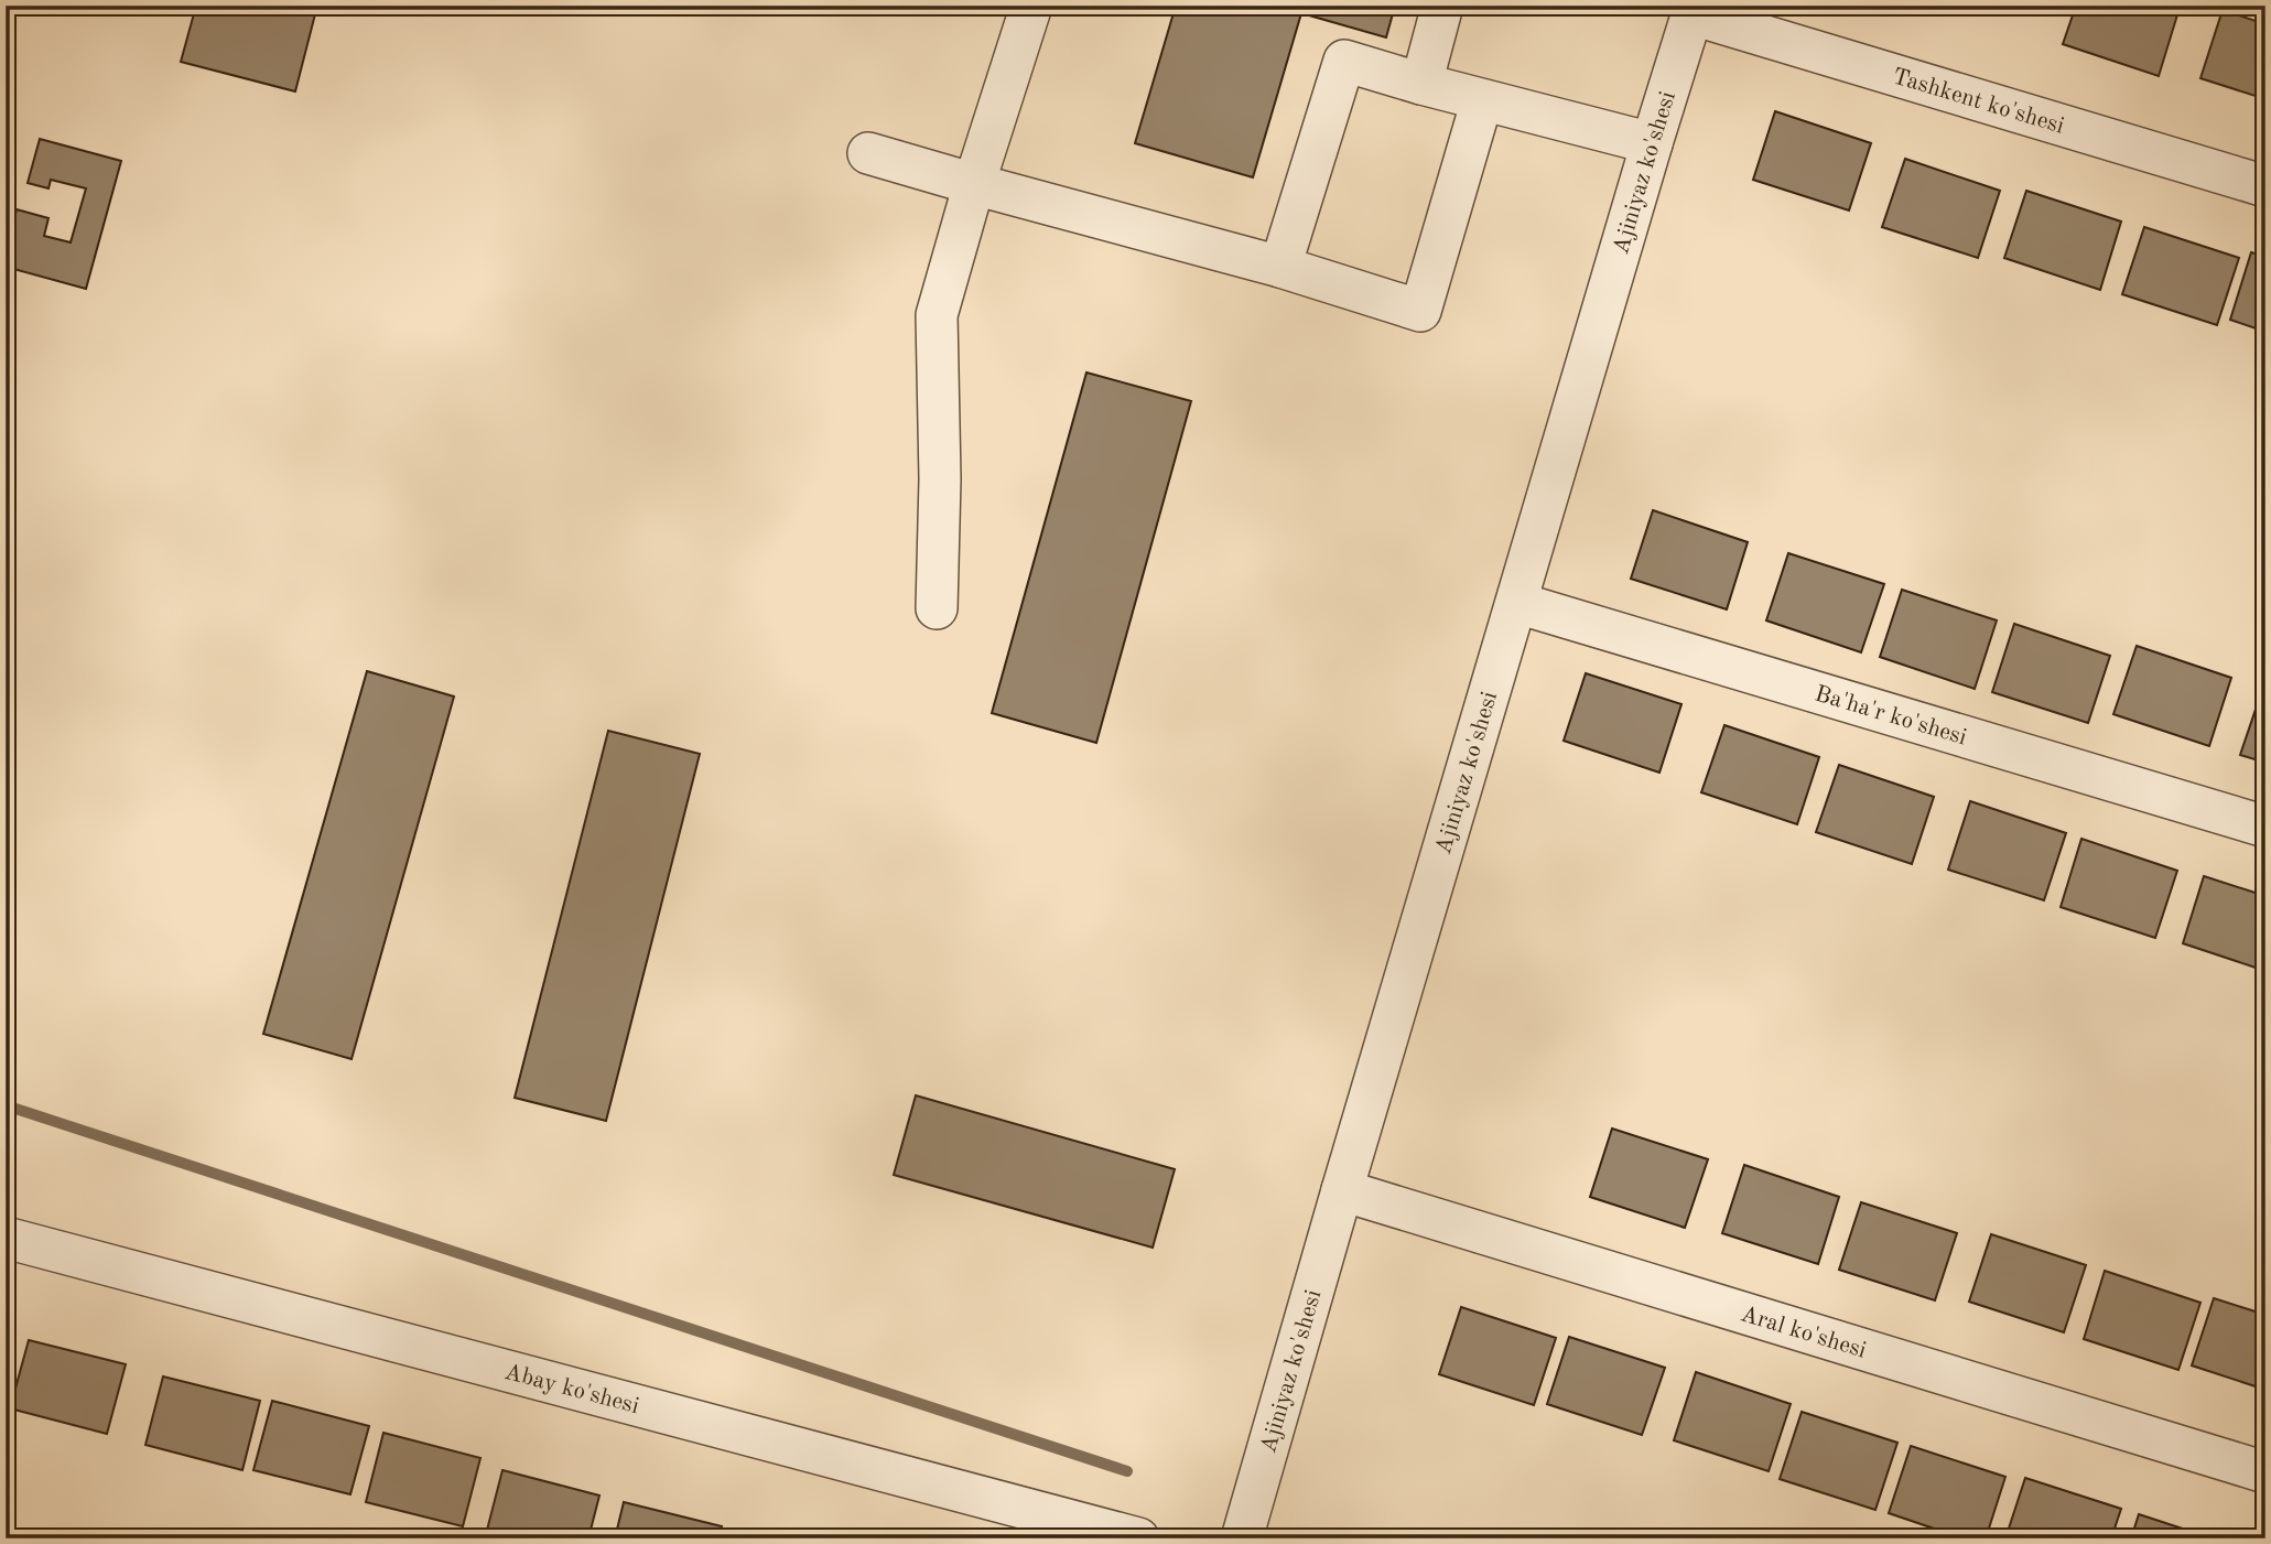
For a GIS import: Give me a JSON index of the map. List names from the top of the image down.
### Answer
{
  "streets": {
    "street": [
      "Tashkent ko'shesi",
      "Ajiniyaz ko'shesi",
      "Ba'ha'r ko'shesi",
      "Aral ko'shesi",
      "Abay ko'shesi"
    ]
  },
  "crossings": [
    ["Tashkent ko'shesi", "Ajiniyaz ko'shesi"],
    ["Ajiniyaz ko'shesi", "Ba'ha'r ko'shesi"],
    ["Ajiniyaz ko'shesi", "Aral ko'shesi"]
  ]
}
